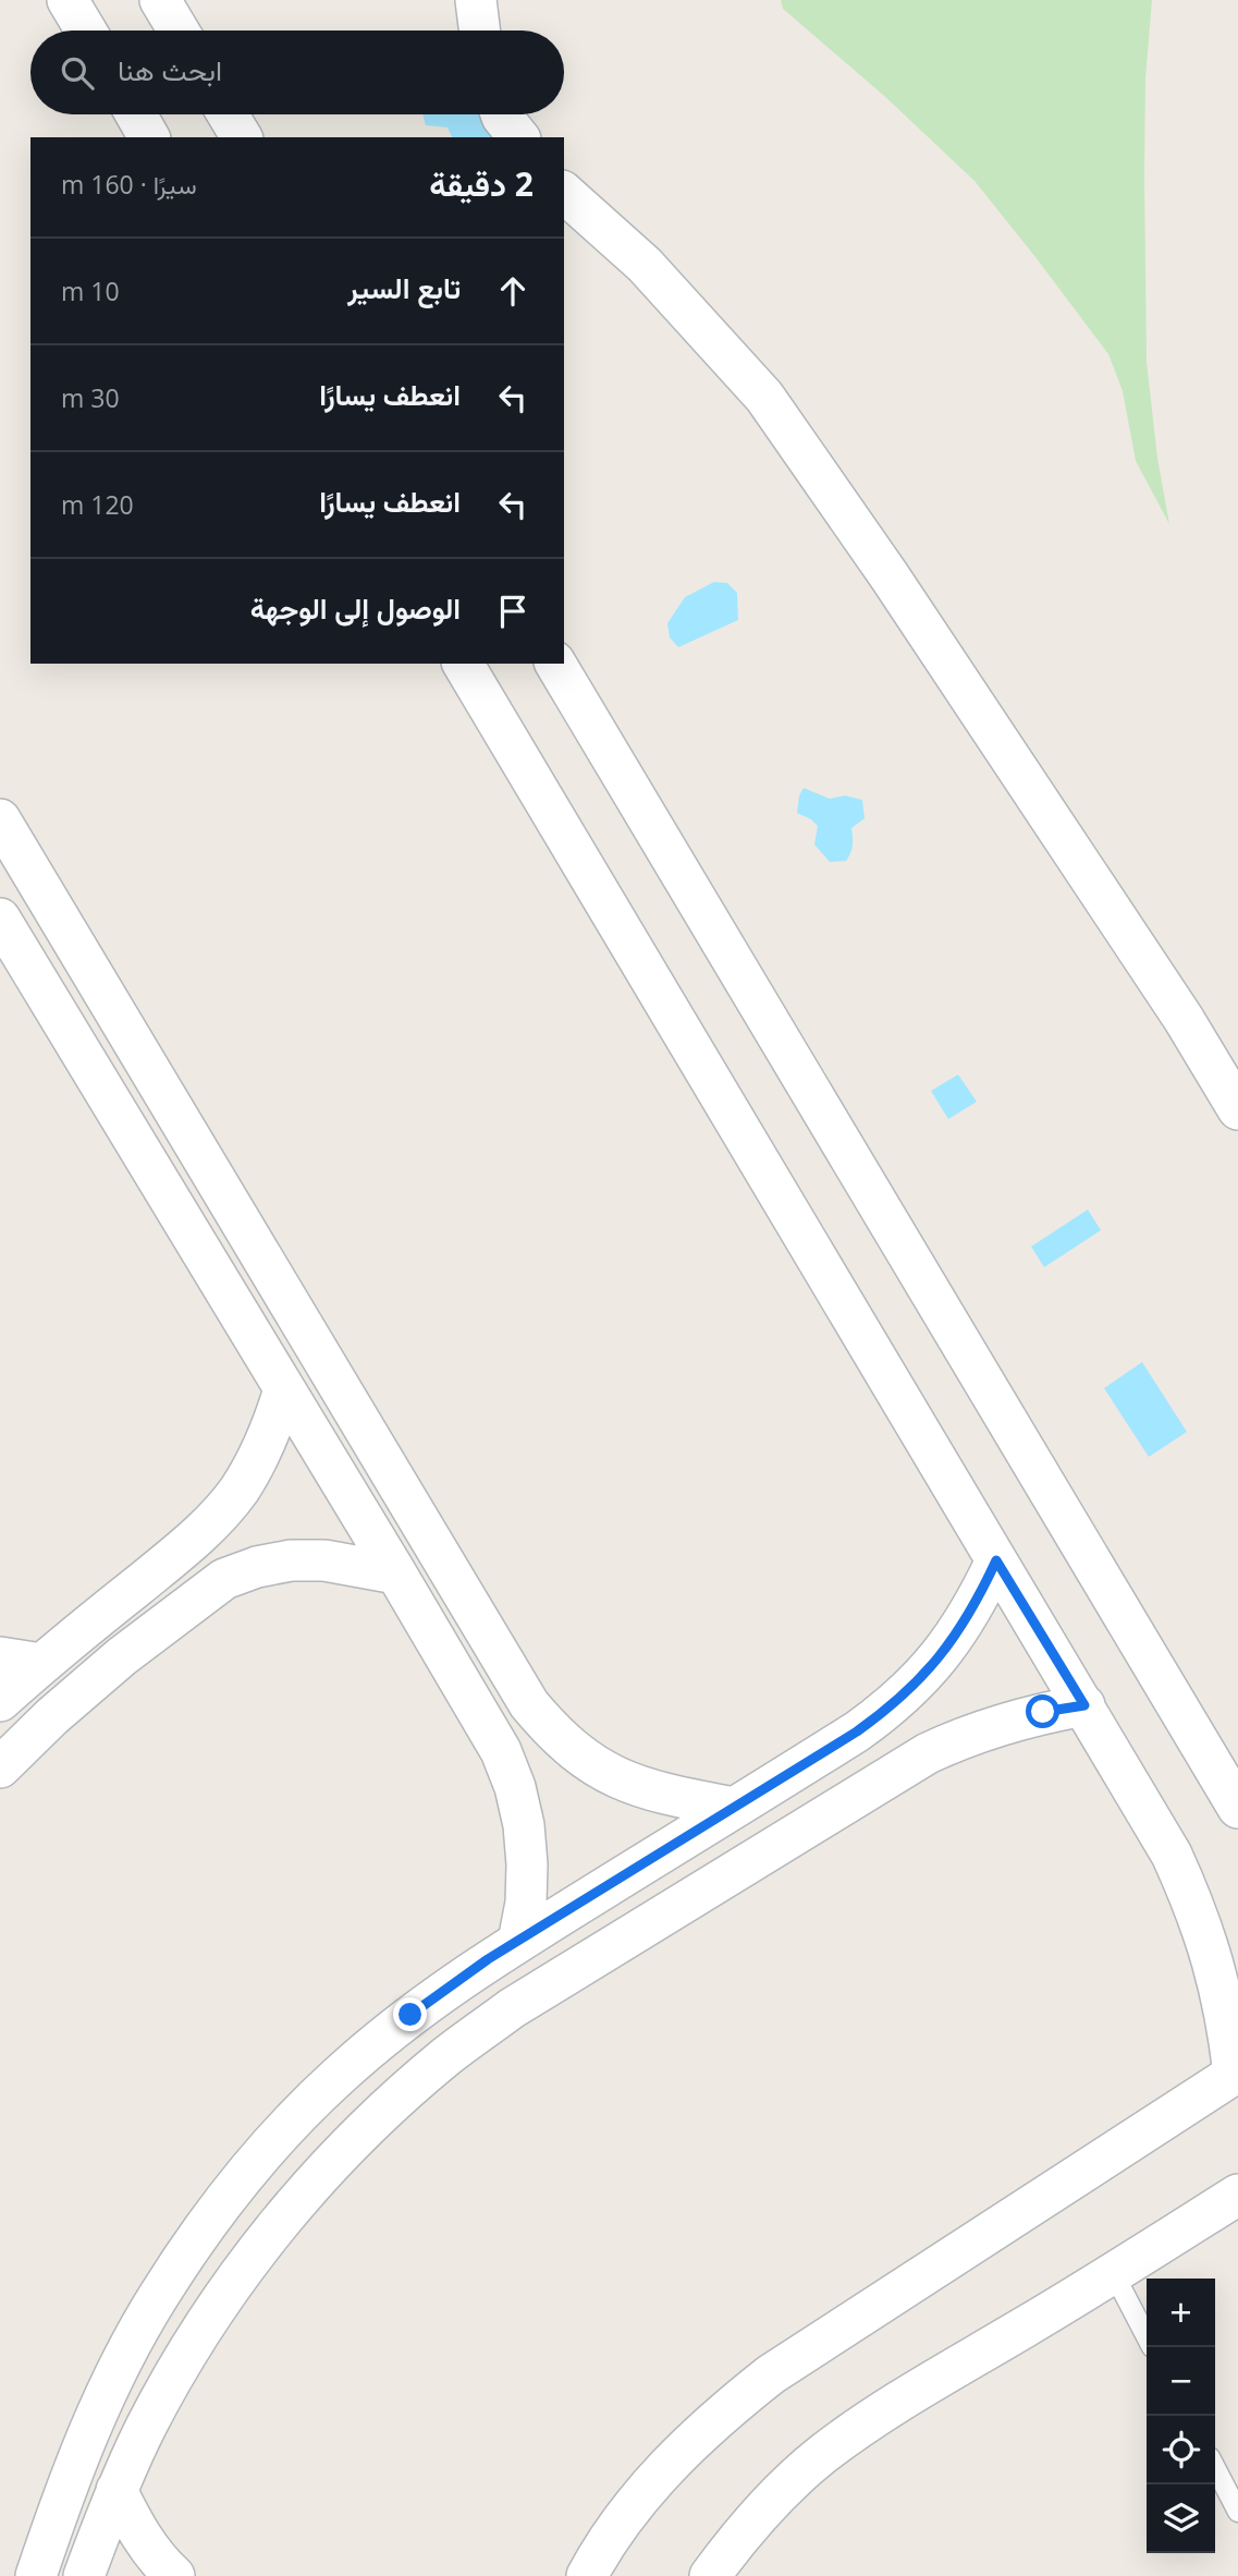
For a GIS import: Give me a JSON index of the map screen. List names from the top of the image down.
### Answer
{
  "page": {
    "search": "ابحث هنا",
    "heading": ["2 دقيقة", "سيرًا · 160 m"],
    "list": [
      ["تابع السير", "10 m"],
      ["انعطف يسارًا", "30 m"],
      ["انعطف يسارًا", "120 m"],
      "الوصول إلى الوجهة"
    ],
    "map_buttons": ["+", "−"]
  }
}
